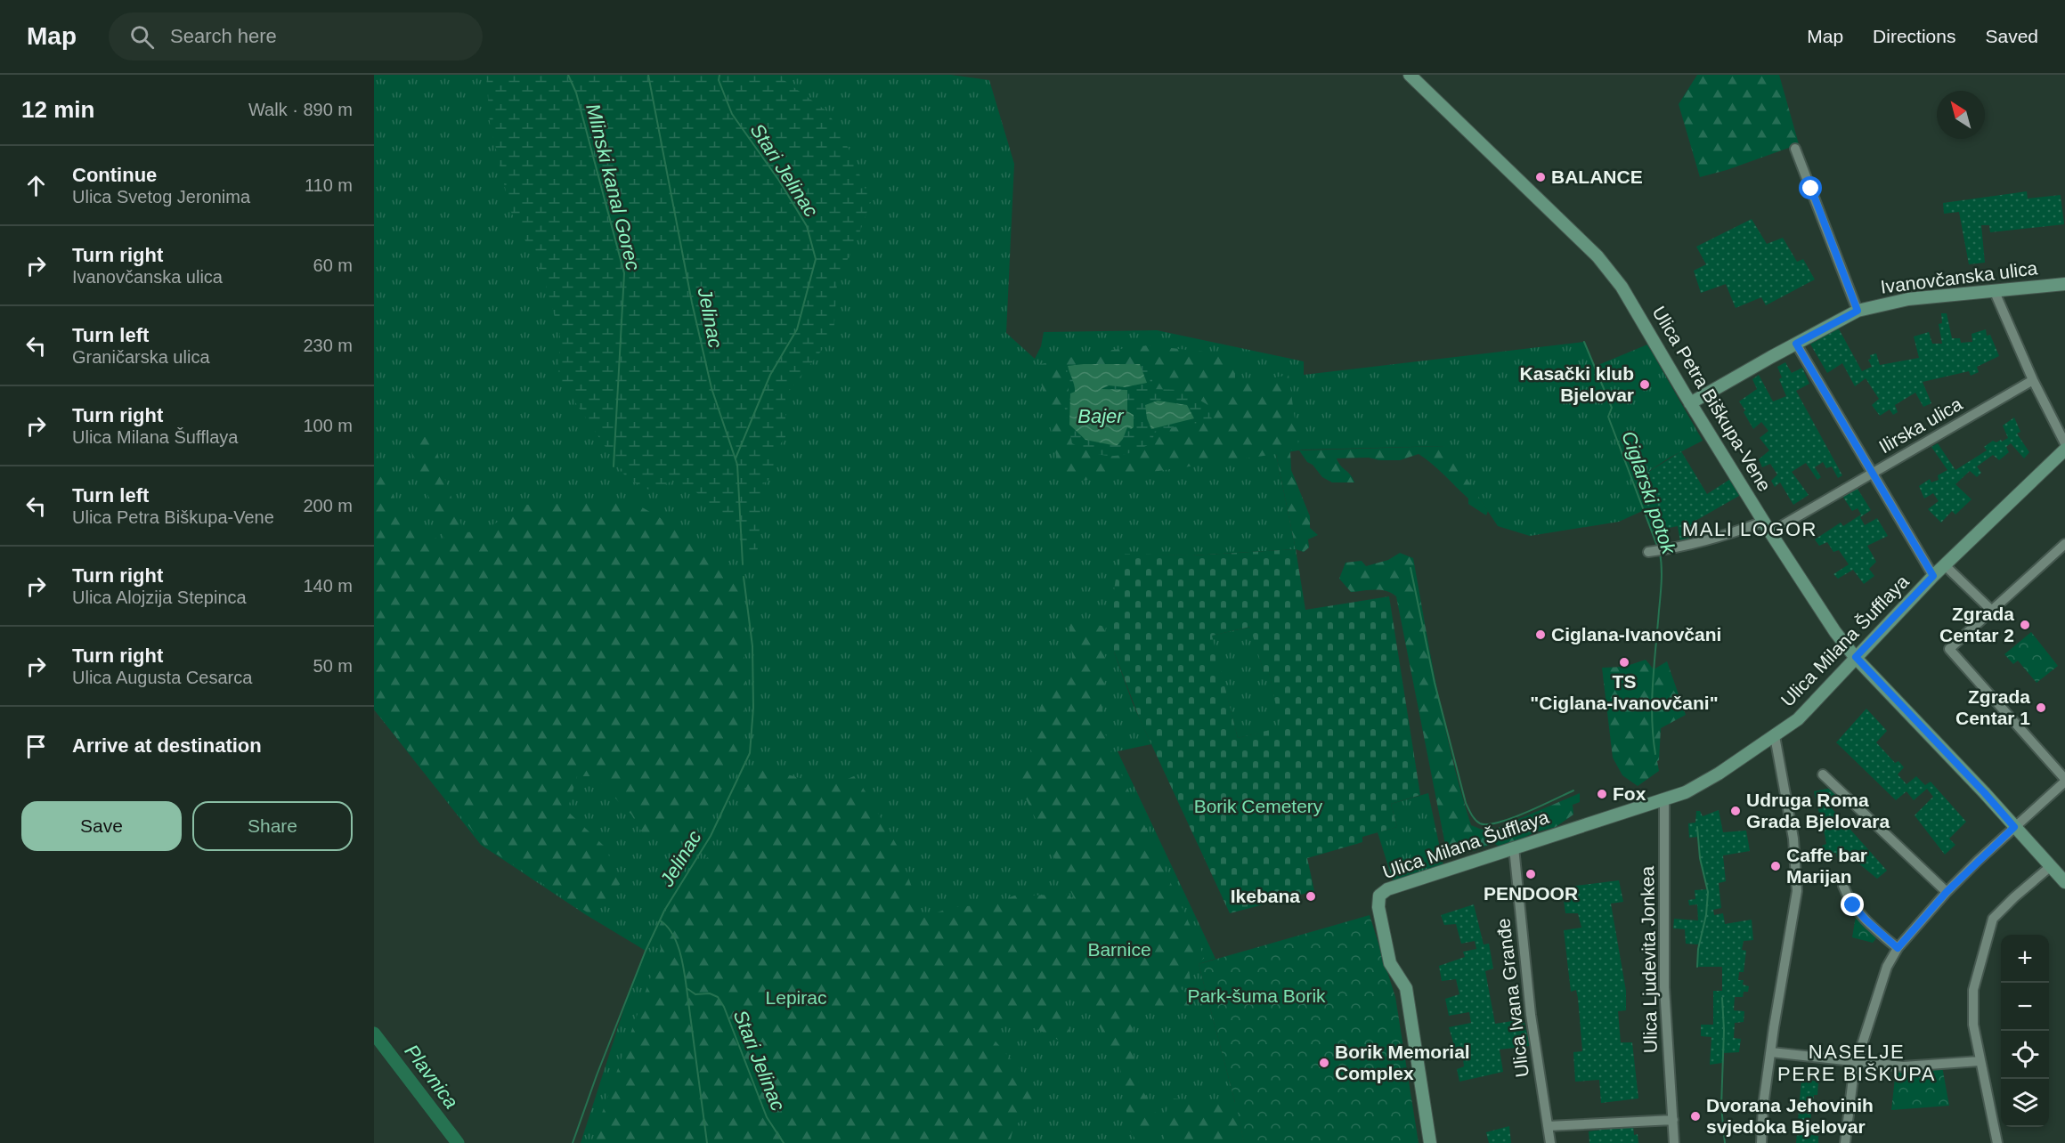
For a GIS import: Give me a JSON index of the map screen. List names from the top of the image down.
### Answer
{
  "streets": {
    "street": [
      "Ivanovčanska ulica",
      "Ulica Petra Biškupa-Vene",
      "Ilirska ulica",
      "Ulica Milana Šufflaya",
      "Ulica Ljudevita Jonkea",
      "Ulica Ivana Granđe"
    ]
  },
  "crossings": [
    ["Ivanovčanska ulica", "Ulica Petra Biškupa-Vene"],
    ["Ulica Petra Biškupa-Vene", "Ilirska ulica"],
    ["Ulica Petra Biškupa-Vene", "Ulica Milana Šufflaya"],
    ["Ulica Milana Šufflaya", "Ulica Ljudevita Jonkea"],
    ["Ulica Milana Šufflaya", "Ulica Ivana Granđe"]
  ],
  "districts": ["MALI LOGOR", "NASELJE PERE BIŠKUPA"],
  "water": [
    "Stari Jelinac",
    "Mlinski kanal Gorec",
    "Jelinac",
    "Bajer",
    "Ciglarski potok",
    "Plavnica"
  ],
  "parks": [
    "Borik Cemetery",
    "Barnice",
    "Park-šuma Borik",
    "Lepirac"
  ],
  "places": [
    "BALANCE",
    "Kasački klub Bjelovar",
    "Zgrada Centar 2",
    "Ciglana-Ivanovčani",
    "TS \"Ciglana-Ivanovčani\"",
    "Zgrada Centar 1",
    "Fox",
    "Udruga Roma Grada Bjelovara",
    "Caffe bar Marijan",
    "PENDOOR",
    "Ikebana",
    "Borik Memorial Complex",
    "Dvorana Jehovinih svjedoka Bjelovar"
  ],
  "north": "top left",
  "page": {
    "header": "Map",
    "search": "Search here",
    "nav": ["Map", "Directions", "Saved"],
    "heading": ["12 min", "Walk · 890 m"],
    "list": [
      ["Continue", "Ulica Svetog Jeronima", "110 m"],
      ["Turn right", "Ivanovčanska ulica", "60 m"],
      ["Turn left", "Graničarska ulica", "230 m"],
      ["Turn right", "Ulica Milana Šufflaya", "100 m"],
      ["Turn left", "Ulica Petra Biškupa-Vene", "200 m"],
      ["Turn right", "Ulica Alojzija Stepinca", "140 m"],
      ["Turn right", "Ulica Augusta Cesarca", "50 m"],
      "Arrive at destination"
    ],
    "buttons": ["Save", "Share"],
    "map_buttons": ["+", "−"]
  }
}
